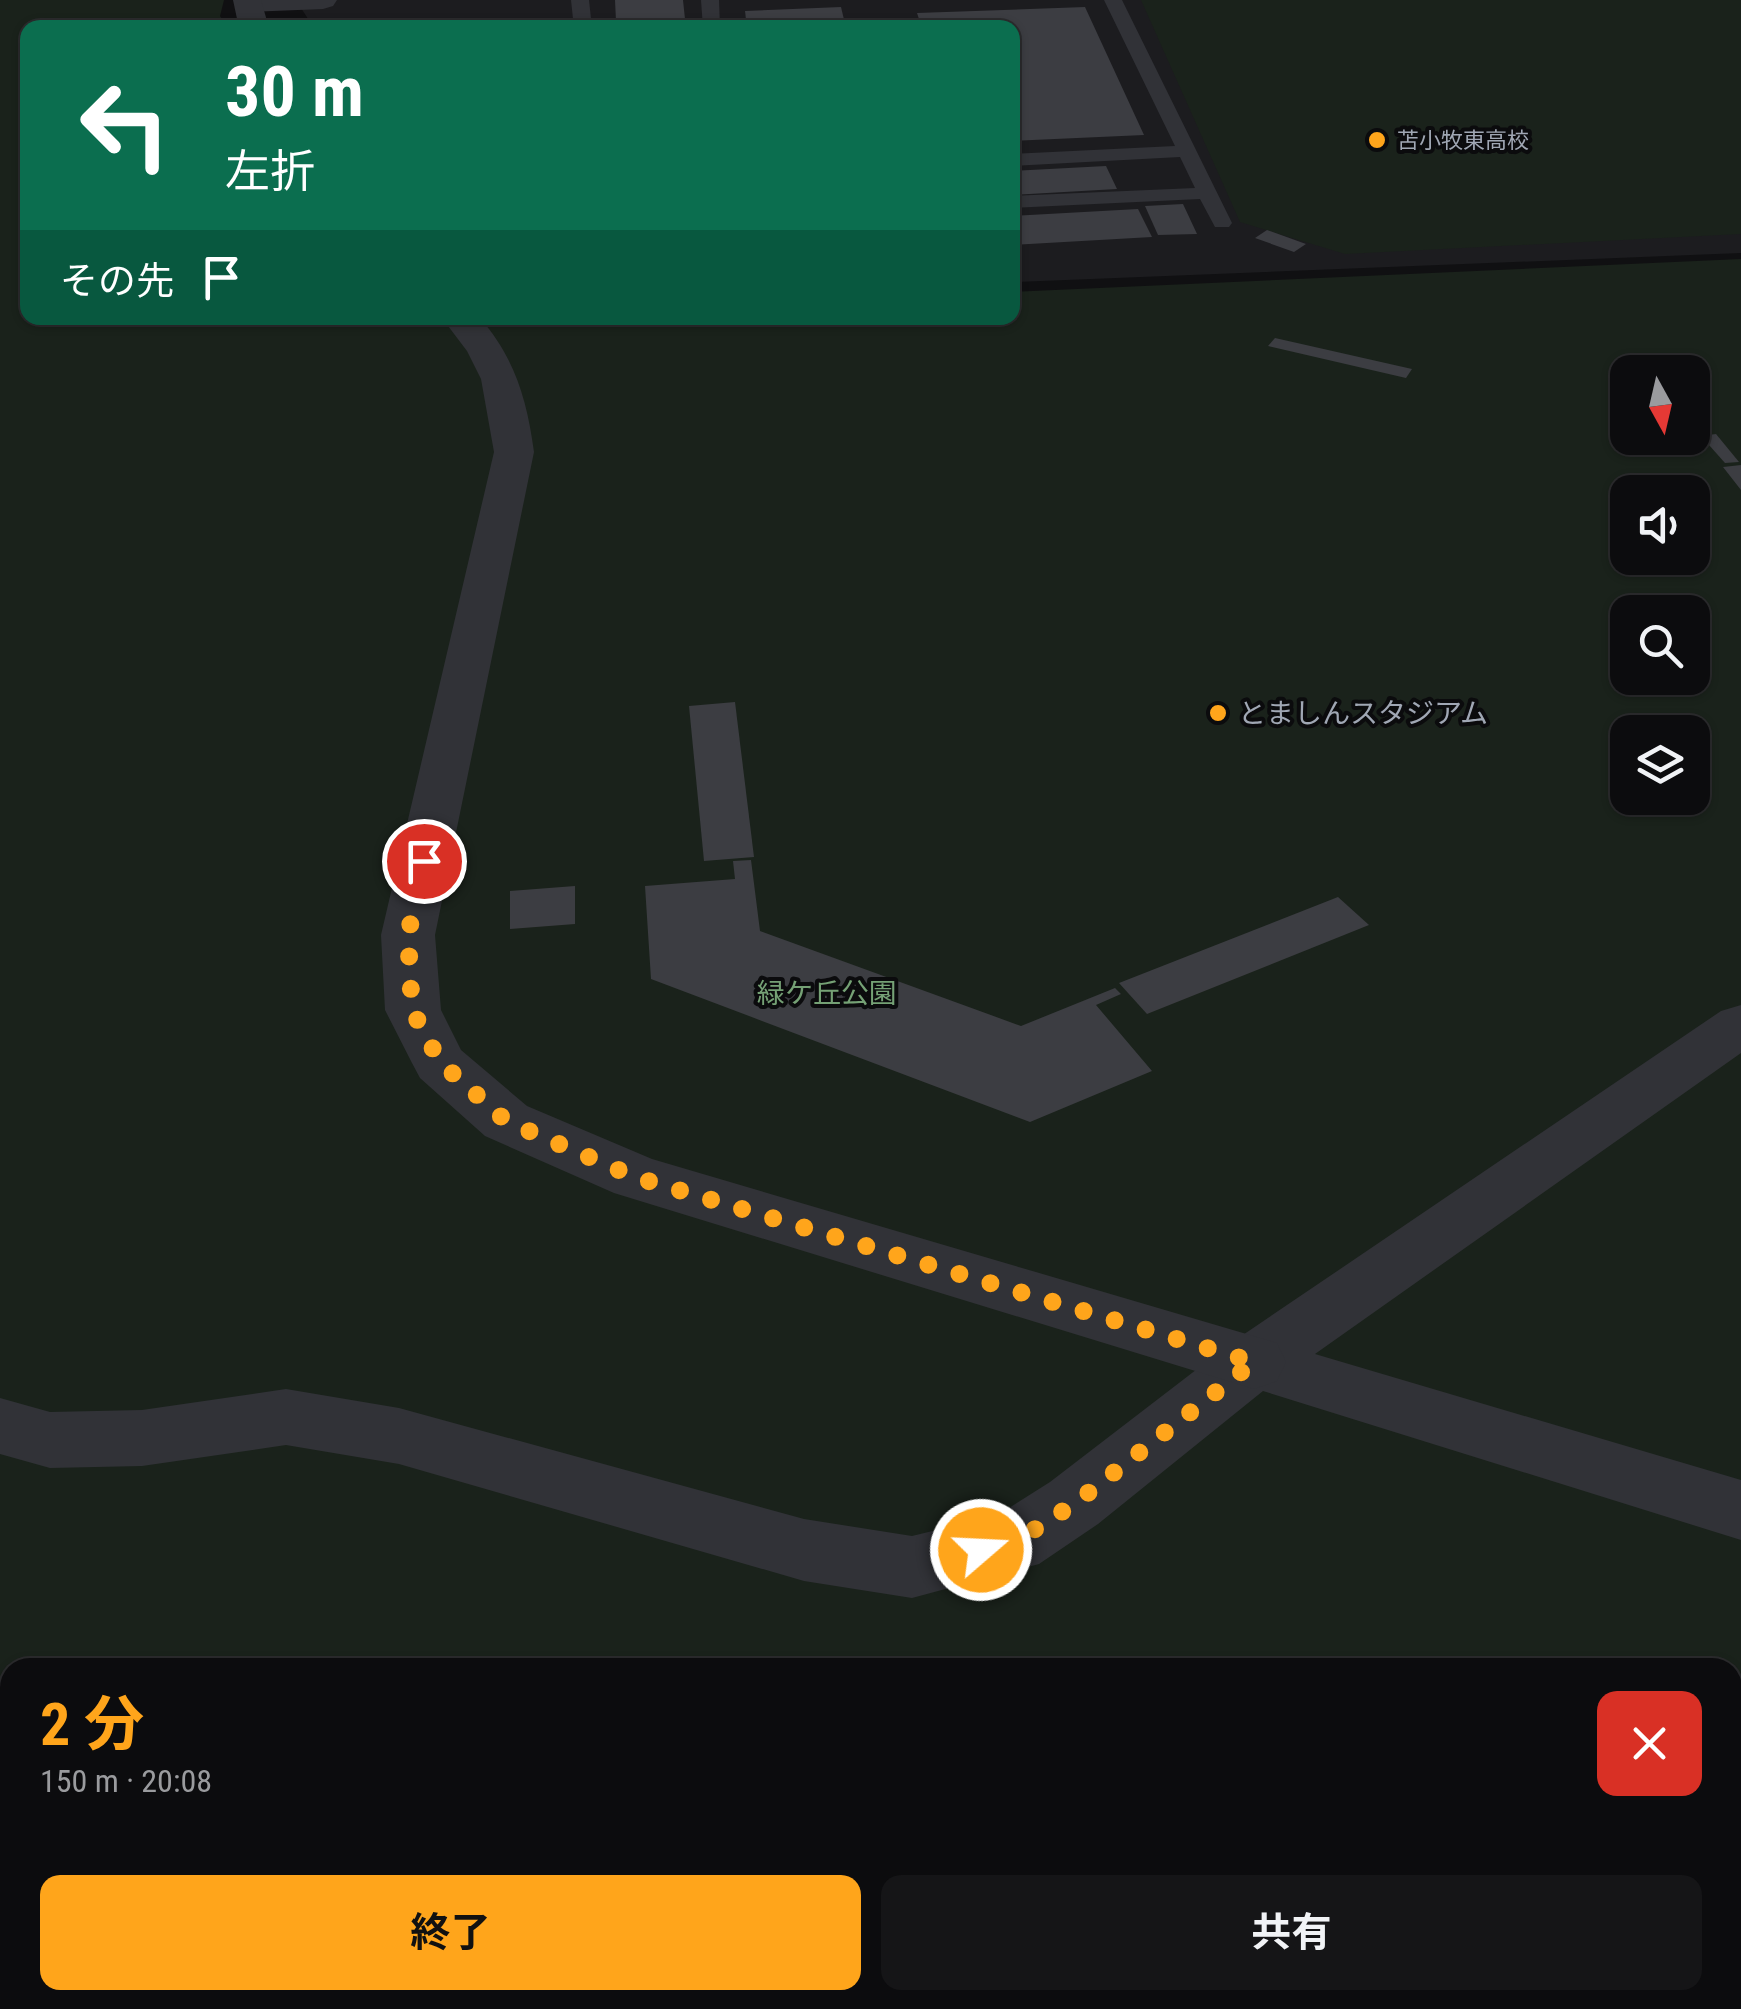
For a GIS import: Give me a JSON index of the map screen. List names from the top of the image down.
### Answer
{
  "parks": ["緑ケ丘公園"],
  "places": ["苫小牧東高校", "とましんスタジアム"],
  "north": "bottom",
  "page": {
    "turn": ["30 m", "左折"],
    "then": "その先",
    "heading": ["2 分", "150 m · 20:08"],
    "buttons": ["終了", "共有"]
  }
}
